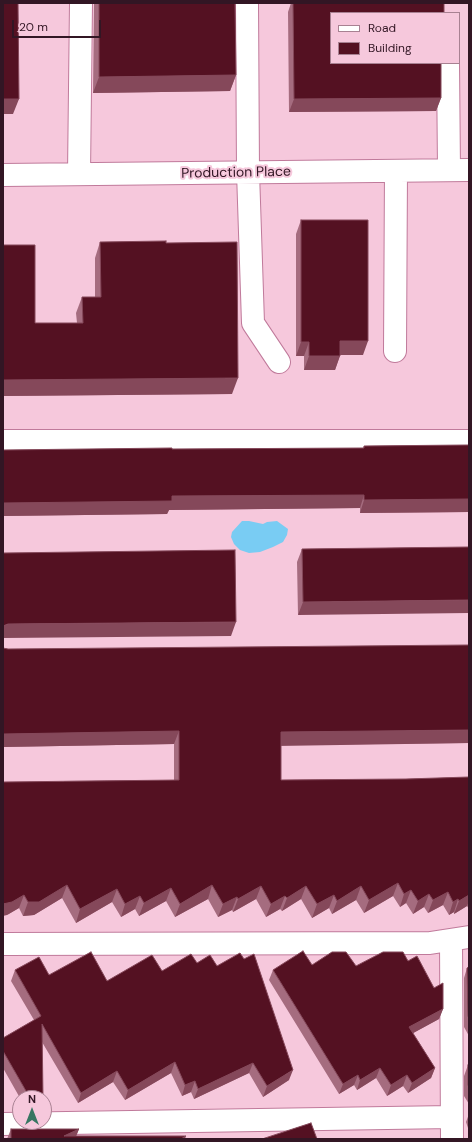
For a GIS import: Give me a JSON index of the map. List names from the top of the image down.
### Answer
{
  "streets": {
    "street": ["Production Place"]
  },
  "legend": ["Road", "Building"],
  "scale_bar": "20 m",
  "north": "top"
}
